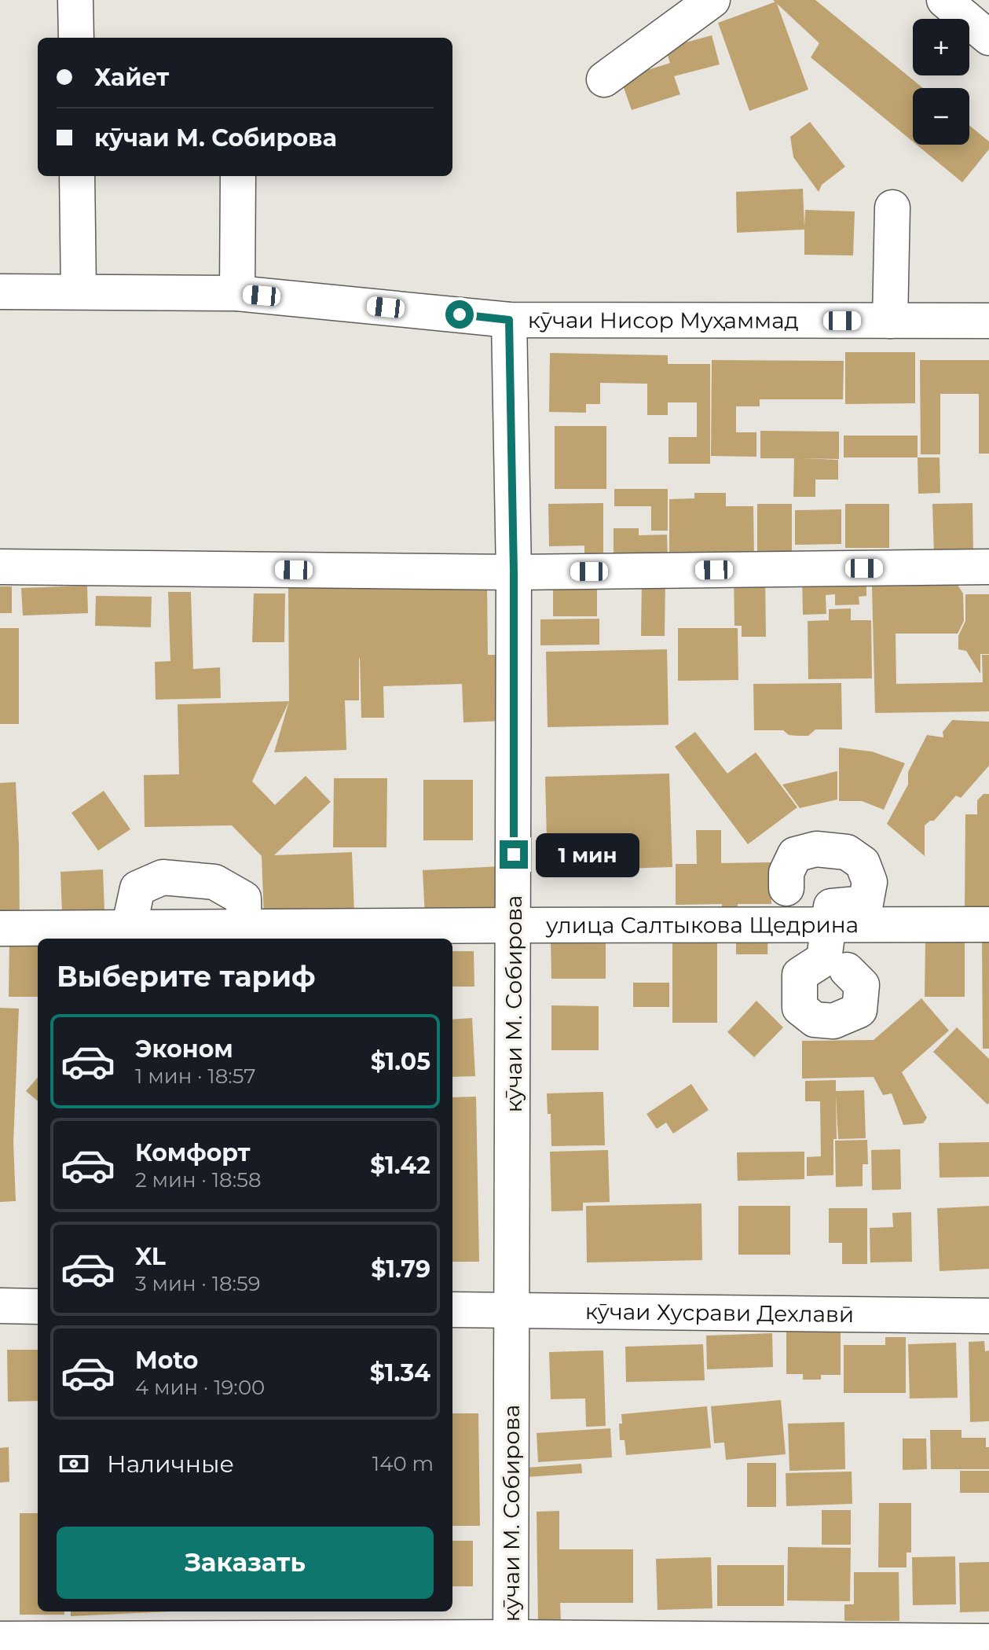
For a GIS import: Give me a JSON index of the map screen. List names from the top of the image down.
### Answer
{
  "streets": {
    "street": [
      "кӯчаи Нисор Муҳаммад",
      "улица Салтыкова Щедрина",
      "кӯчаи М. Собирова",
      "кӯчаи Хусрави Дехлавӣ"
    ]
  },
  "crossings": [
    ["кӯчаи Нисор Муҳаммад", "кӯчаи М. Собирова"],
    ["улица Салтыкова Щедрина", "кӯчаи М. Собирова"],
    ["кӯчаи М. Собирова", "кӯчаи Хусрави Дехлавӣ"]
  ],
  "page": {
    "map_buttons": ["+", "−"],
    "banner": ["Хайет", "кӯчаи М. Собирова"],
    "bubble": "1 мин",
    "heading": "Выберите тариф",
    "list": [
      {
        "name": "Эконом",
        "note": "1 мин · 18:57",
        "value": "$1.05"
      },
      {
        "name": "Комфорт",
        "note": "2 мин · 18:58",
        "value": "$1.42"
      },
      {
        "name": "XL",
        "note": "3 мин · 18:59",
        "value": "$1.79"
      },
      {
        "name": "Moto",
        "note": "4 мин · 19:00",
        "value": "$1.34"
      }
    ],
    "pay": ["Наличные", "140 m"],
    "buttons": "Заказать"
  }
}
